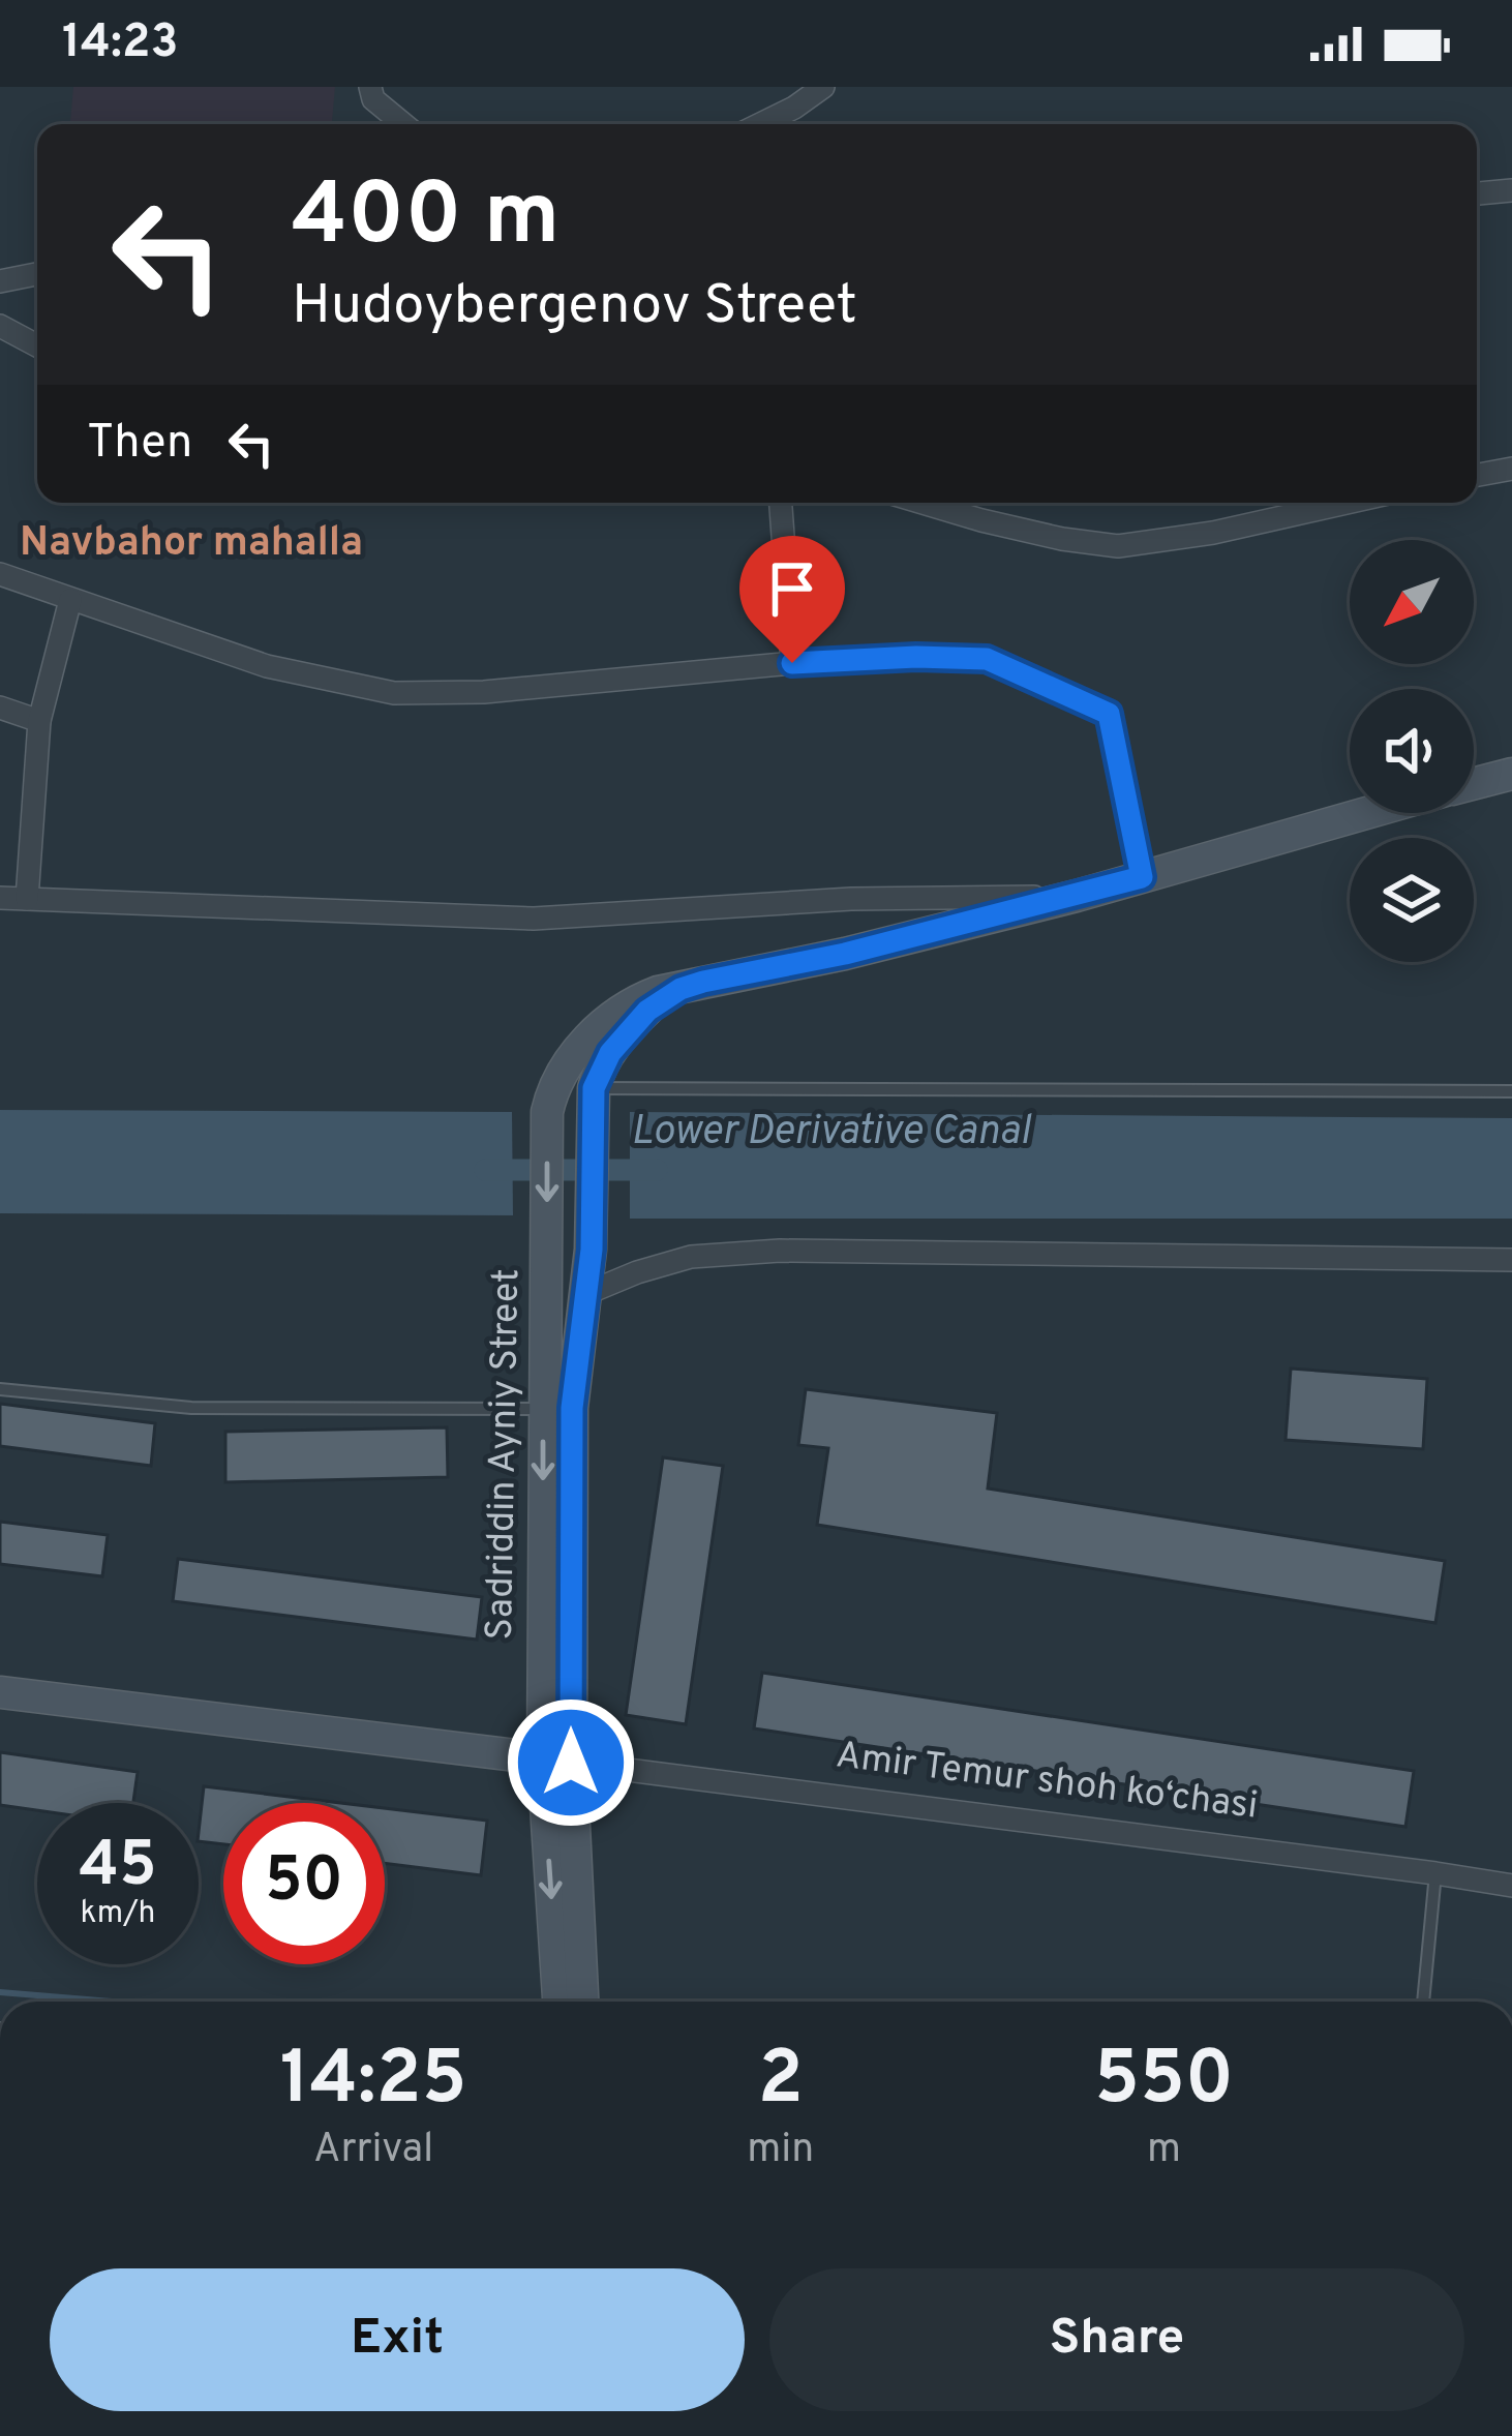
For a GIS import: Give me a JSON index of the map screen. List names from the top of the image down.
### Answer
{
  "streets": {
    "main road": ["Sadriddin Ayniy Street", "Amir Temur shoh ko‘chasi"]
  },
  "crossings": [
    ["Sadriddin Ayniy Street", "Amir Temur shoh ko‘chasi"]
  ],
  "districts": ["Navbahor mahalla"],
  "water": ["Lower Derivative Canal"],
  "north": "bottom left",
  "page": {
    "status": "14:23",
    "turn": ["400 m", "Hudoybergenov Street"],
    "then": "Then",
    "speed": "45 km/h",
    "limit": "50",
    "eta": [
      "14:25",
      "Arrival",
      "2",
      "min",
      "550",
      "m"
    ],
    "buttons": ["Exit", "Share"]
  }
}
